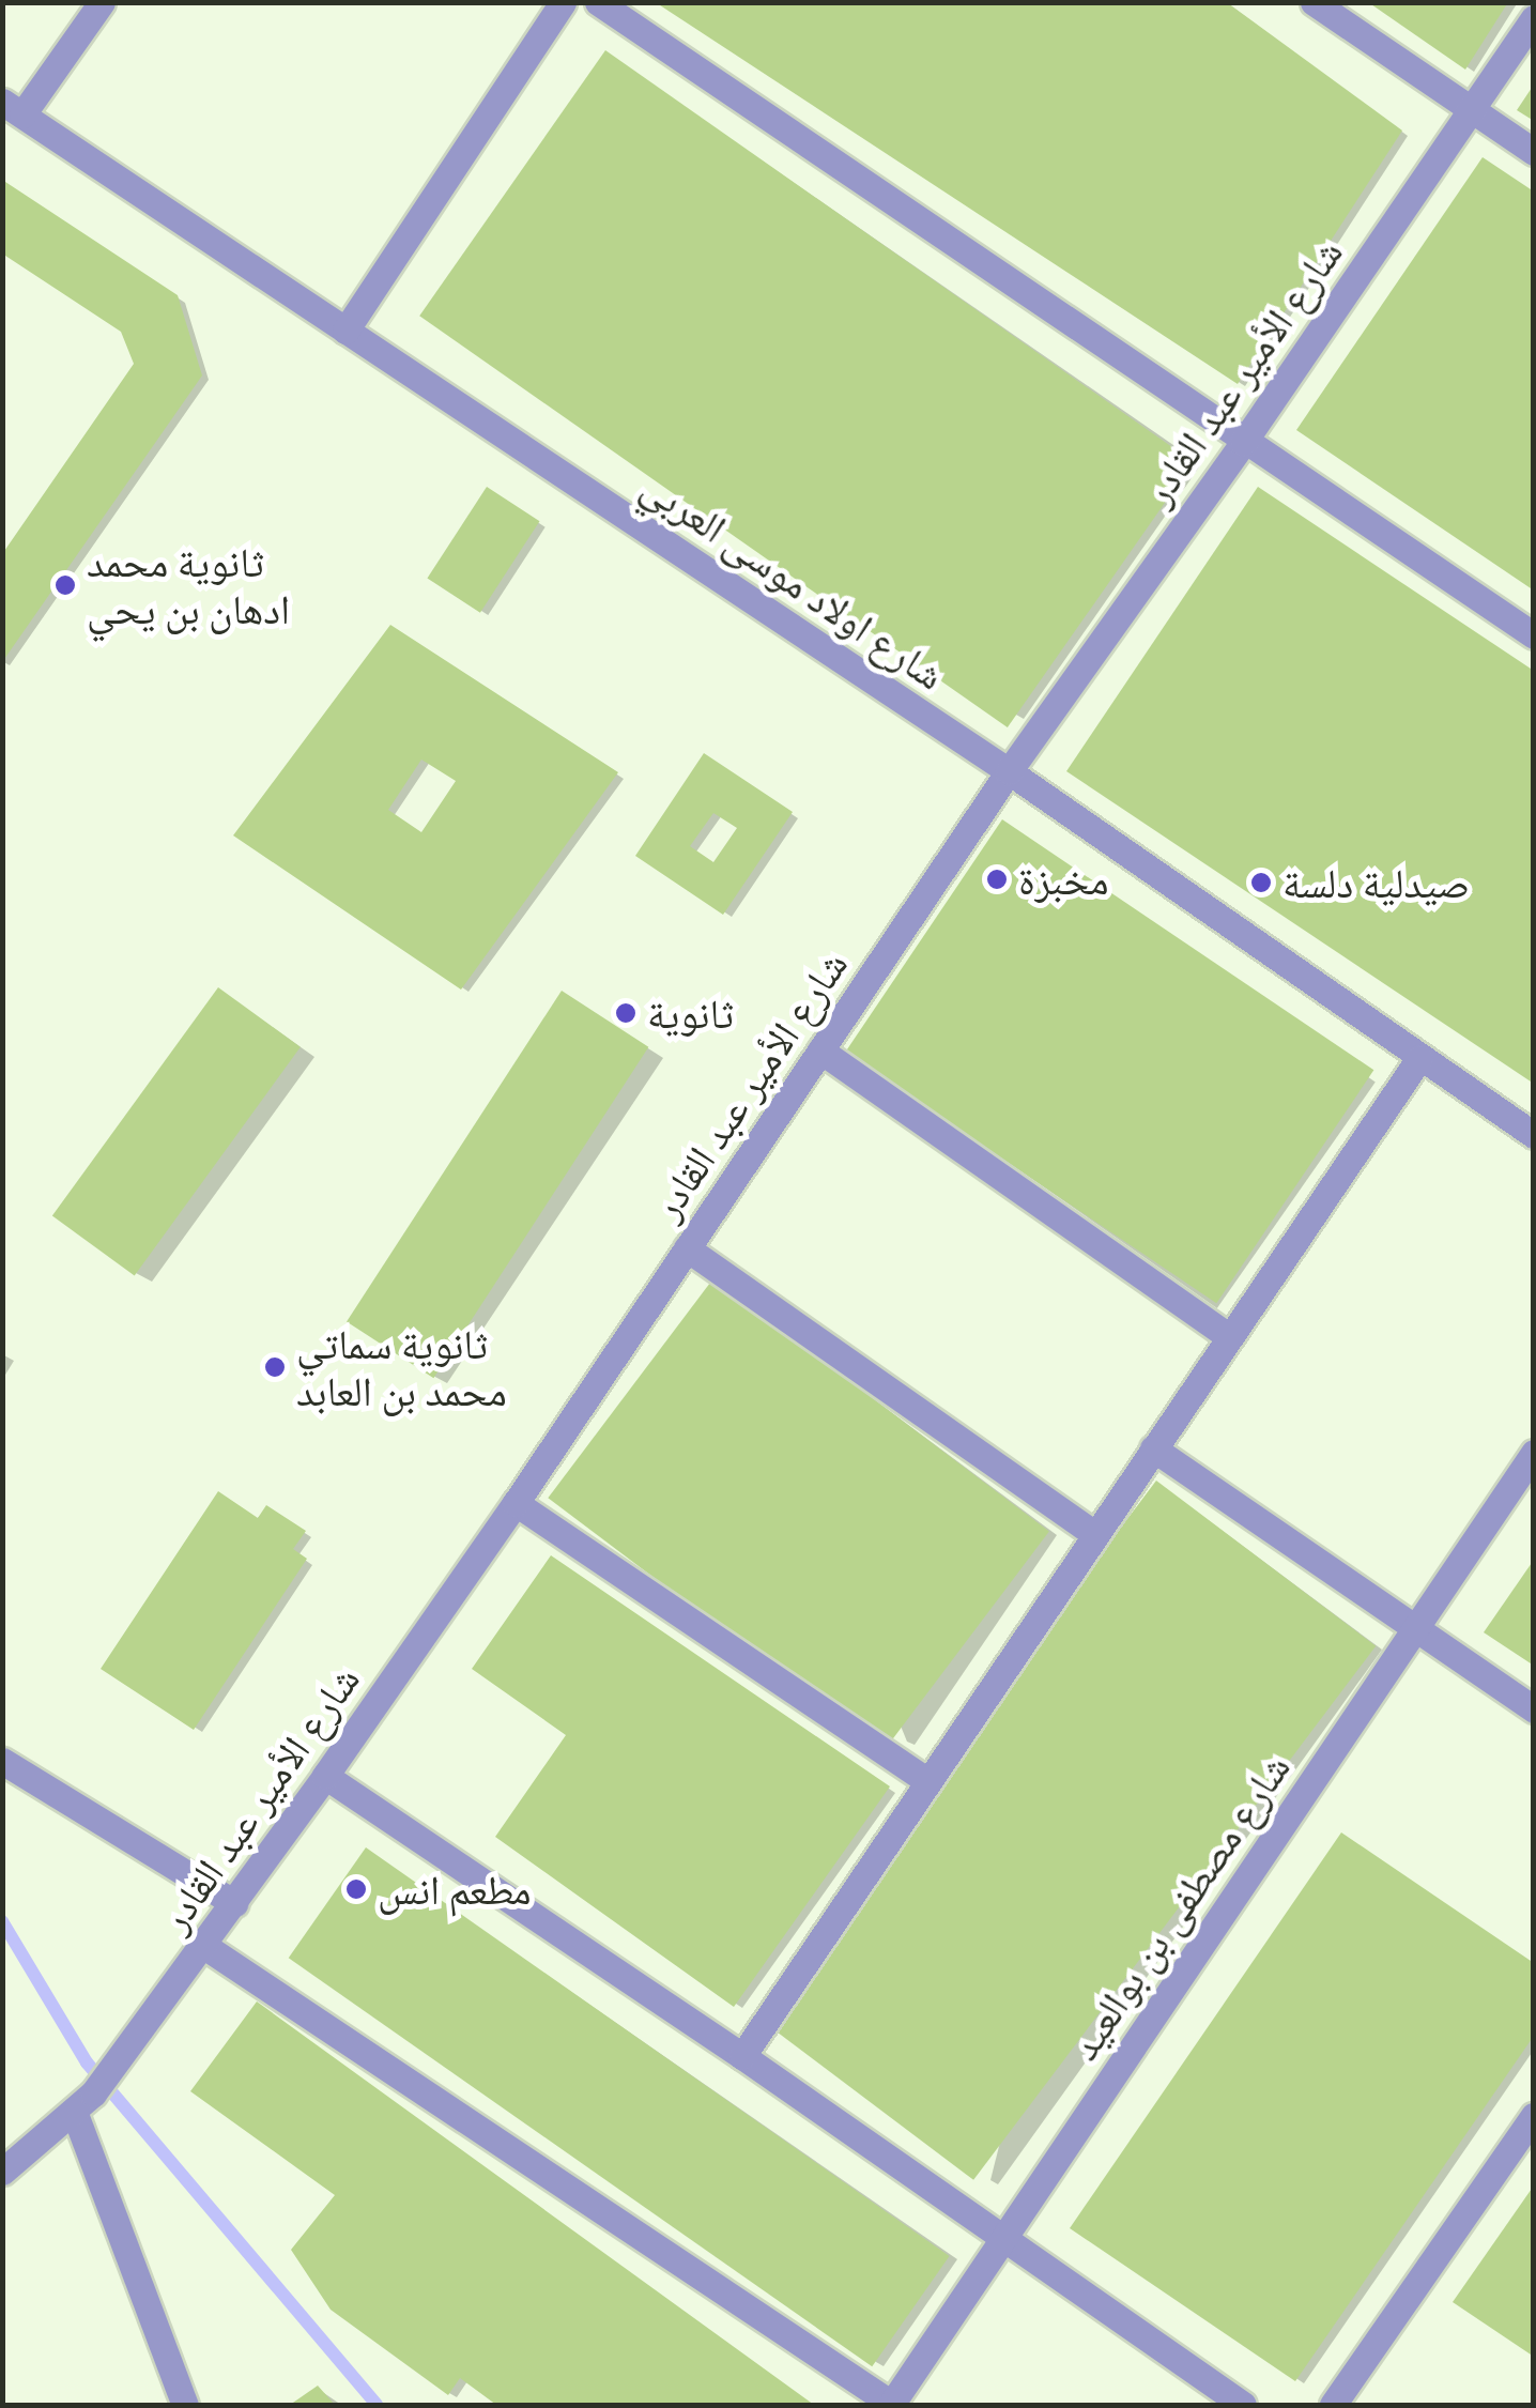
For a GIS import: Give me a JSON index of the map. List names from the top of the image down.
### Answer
{
  "streets": {
    "street": ["شارع الأمير عبد القادر", "شارع اولاد موسى العربي", "شارع مصطفى بن بوالعيد"]
  },
  "crossings": [
    ["شارع الأمير عبد القادر", "شارع اولاد موسى العربي"]
  ],
  "places": [
    "ثانوية محمد ادهان بن يحي",
    "مخبزة",
    "صيدلية دلسة",
    "ثانوية",
    "ثانوية سماتي محمد بن العابد",
    "مطعم انس"
  ]
}
